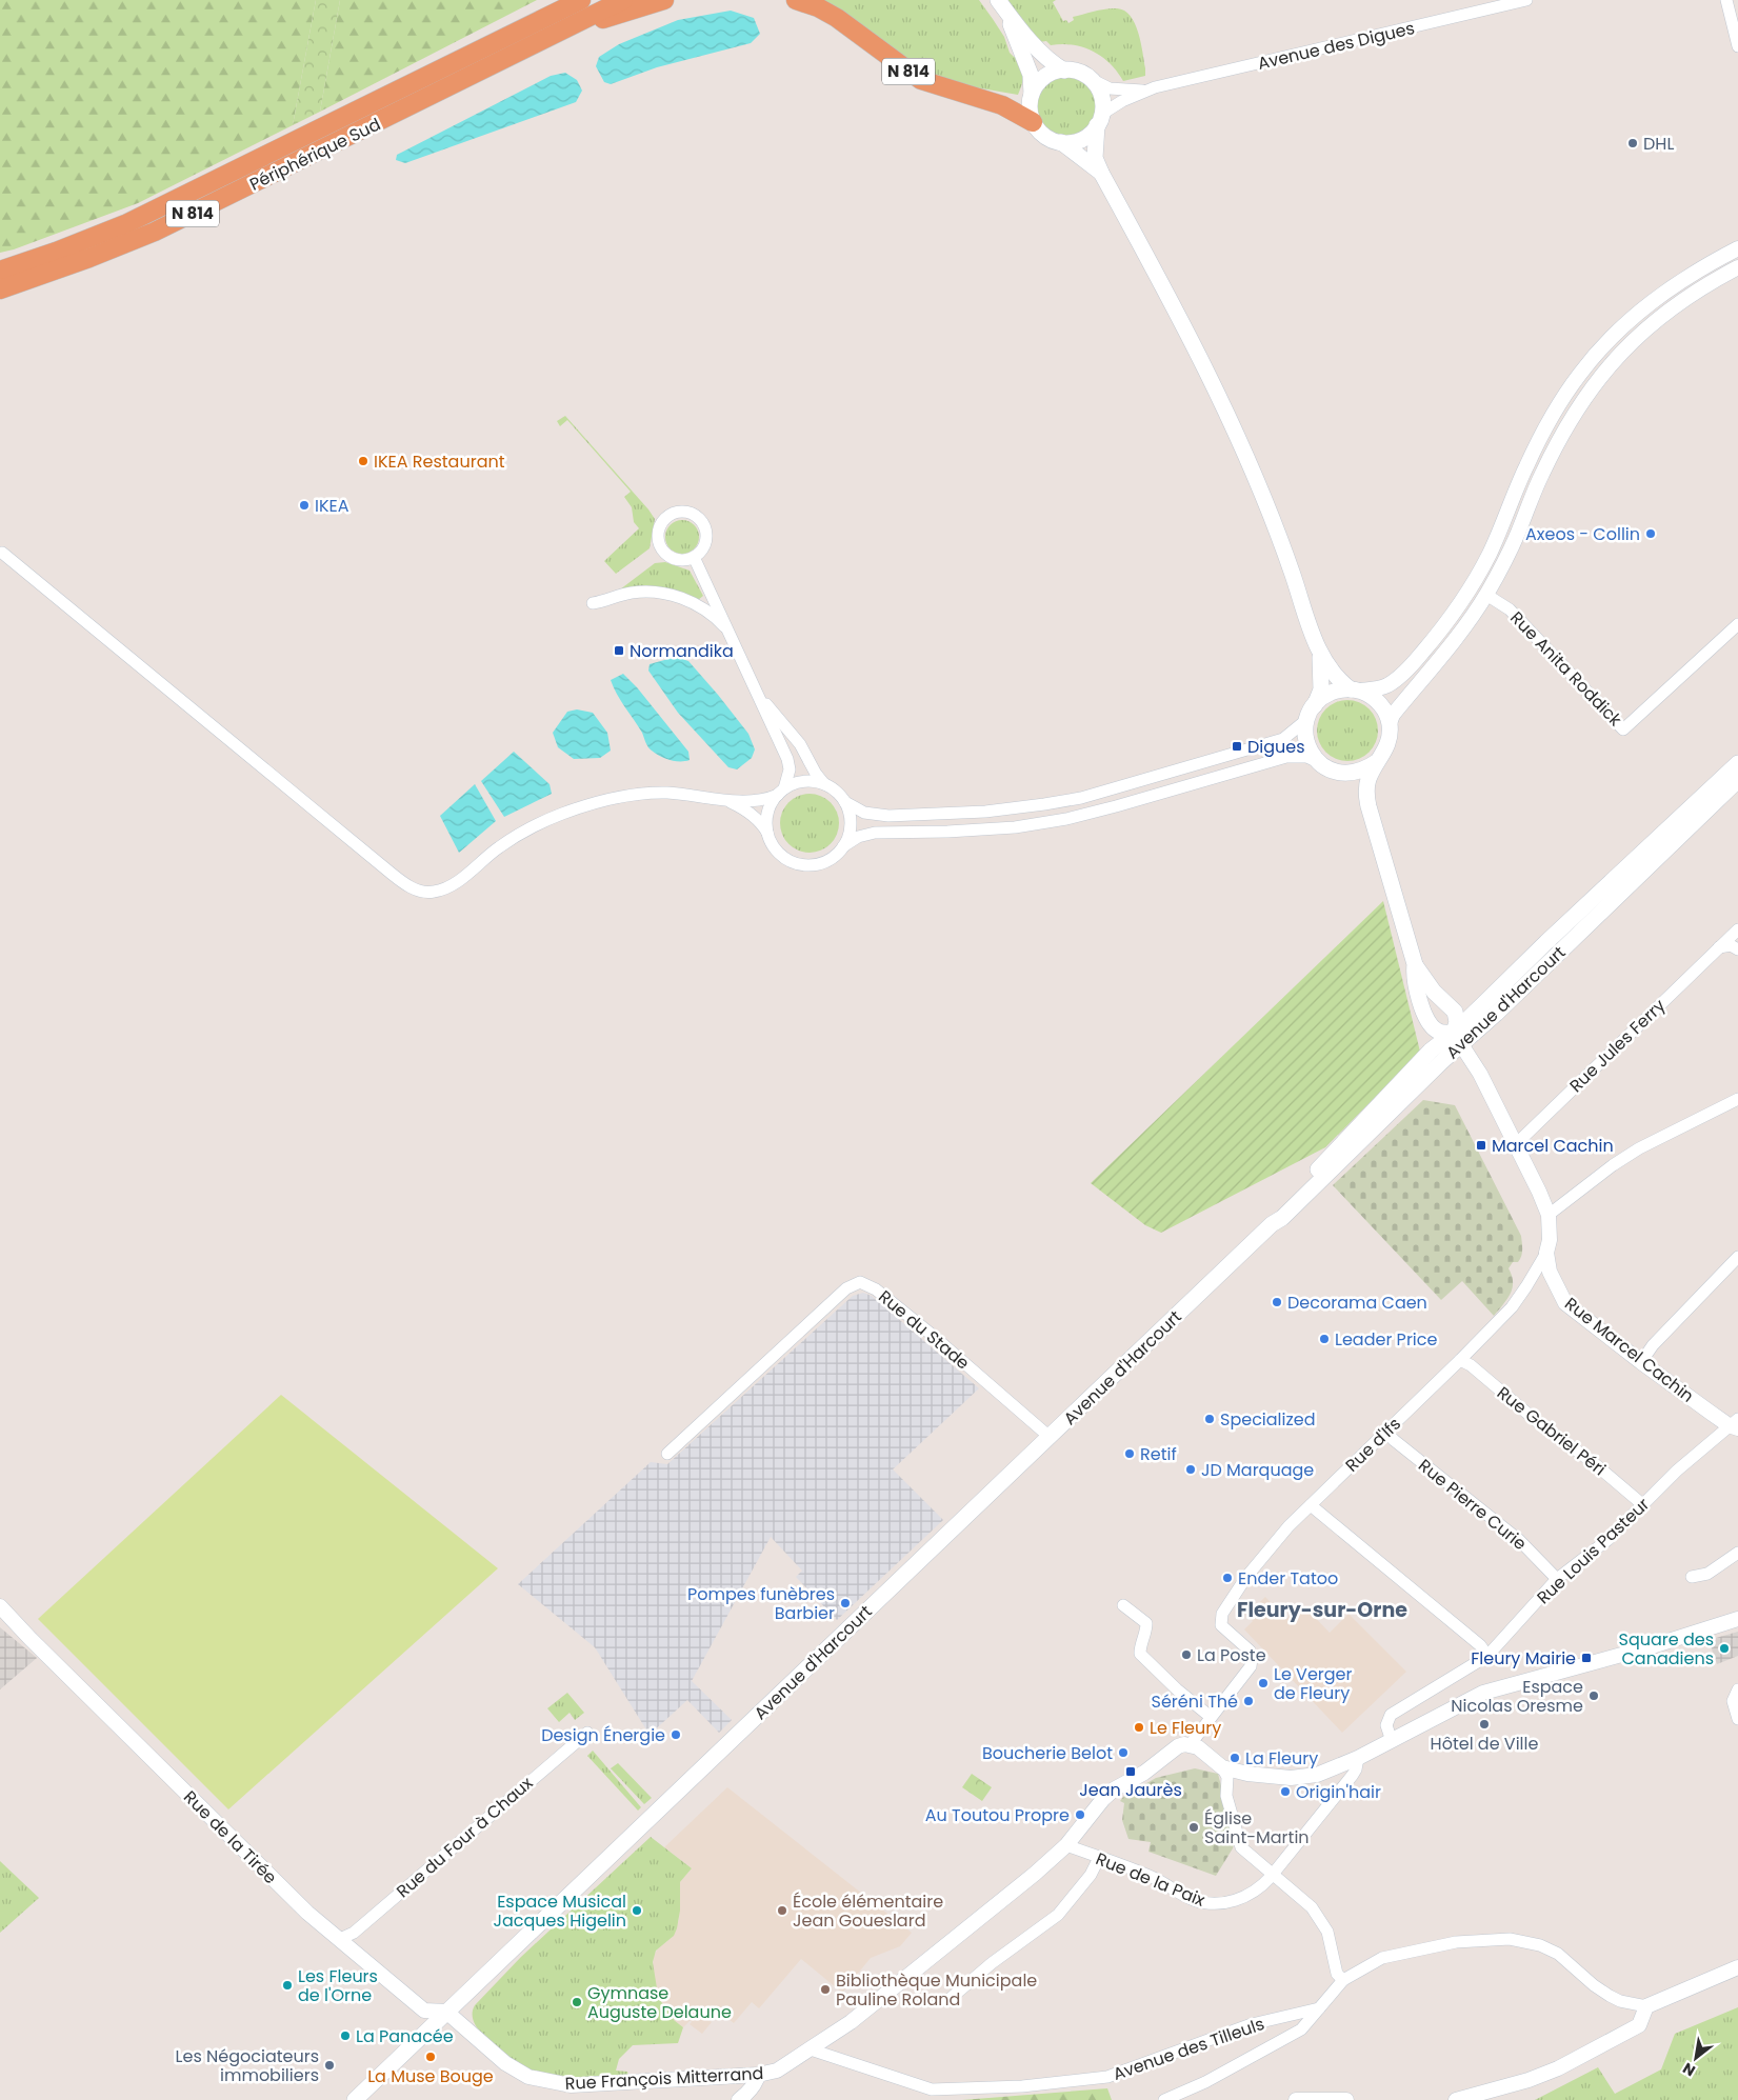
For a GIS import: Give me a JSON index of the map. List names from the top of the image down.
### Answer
{
  "streets": {
    "highway": ["N 814", "Périphérique Sud"],
    "main road": ["Avenue d'Harcourt"],
    "street": [
      "Avenue des Digues",
      "Rue Anita Roddick",
      "Rue Jules Ferry",
      "Rue du Stade",
      "Rue Marcel Cachin",
      "Rue Gabriel Péri",
      "Rue d'Ifs",
      "Rue Pierre Curie",
      "Rue Louis Pasteur",
      "Rue de la Tirée",
      "Rue du Four à Chaux",
      "Rue de la Paix",
      "Avenue des Tilleuls",
      "Rue François Mitterrand"
    ]
  },
  "crossings": [
    ["N 814", "Périphérique Sud"],
    ["Avenue d'Harcourt", "Rue du Stade"],
    ["Avenue d'Harcourt", "Rue Marcel Cachin"],
    ["Avenue d'Harcourt", "Rue de la Tirée"],
    ["Avenue d'Harcourt", "Rue François Mitterrand"],
    ["Rue Jules Ferry", "Rue Marcel Cachin"],
    ["Rue Marcel Cachin", "Rue d'Ifs"],
    ["Rue Marcel Cachin", "Rue Louis Pasteur"],
    ["Rue Gabriel Péri", "Rue d'Ifs"],
    ["Rue Gabriel Péri", "Rue Louis Pasteur"],
    ["Rue d'Ifs", "Rue Pierre Curie"],
    ["Rue Pierre Curie", "Rue Louis Pasteur"],
    ["Rue de la Tirée", "Rue du Four à Chaux"],
    ["Rue de la Tirée", "Rue François Mitterrand"],
    ["Rue de la Paix", "Rue François Mitterrand"],
    ["Avenue des Tilleuls", "Rue François Mitterrand"]
  ],
  "districts": ["Fleury-sur-Orne"],
  "places": {
    "other": [
      "DHL",
      "IKEA Restaurant",
      "IKEA",
      "Axeos - Collin",
      "Decorama Caen",
      "Leader Price",
      "Specialized",
      "Retif",
      "JD Marquage",
      "Ender Tatoo",
      "Pompes funèbres Barbier",
      "Square des Canadiens",
      "La Poste",
      "Le Verger de Fleury",
      "Espace Nicolas Oresme",
      "Séréni Thé",
      "Hôtel de Ville",
      "Le Fleury",
      "Design Énergie",
      "Boucherie Belot",
      "La Fleury",
      "Origin'hair",
      "Au Toutou Propre",
      "Église Saint-Martin",
      "Espace Musical Jacques Higelin",
      "École élémentaire Jean Goueslard",
      "Les Fleurs de l'Orne",
      "Bibliothèque Municipale Pauline Roland",
      "Gymnase Auguste Delaune",
      "La Panacée",
      "La Muse Bouge",
      "Les Négociateurs immobiliers"
    ],
    "transit": [
      "Normandika",
      "Digues",
      "Marcel Cachin",
      "Fleury Mairie",
      "Jean Jaurès"
    ]
  },
  "north": "bottom left"
}
